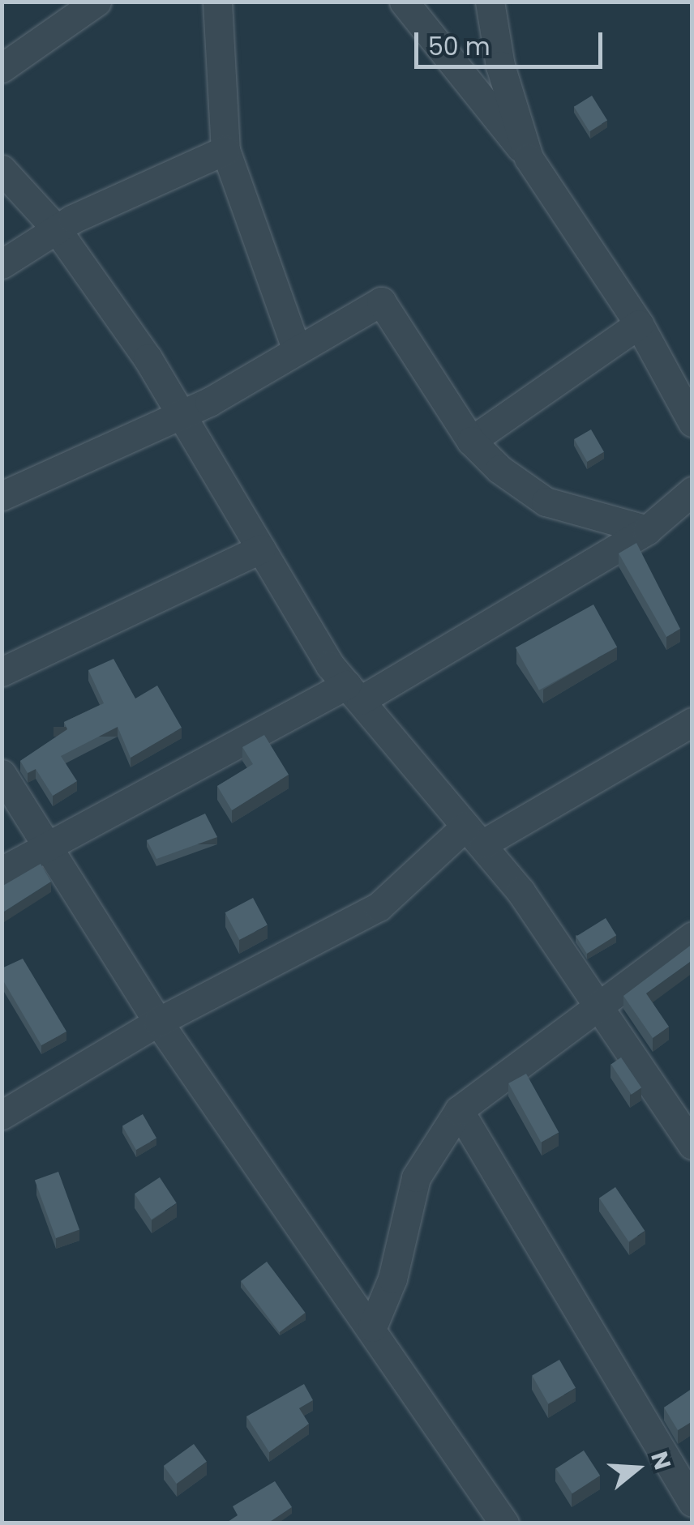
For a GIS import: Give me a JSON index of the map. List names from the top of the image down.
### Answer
{
  "scale_bar": "50 m",
  "north": "right"
}
